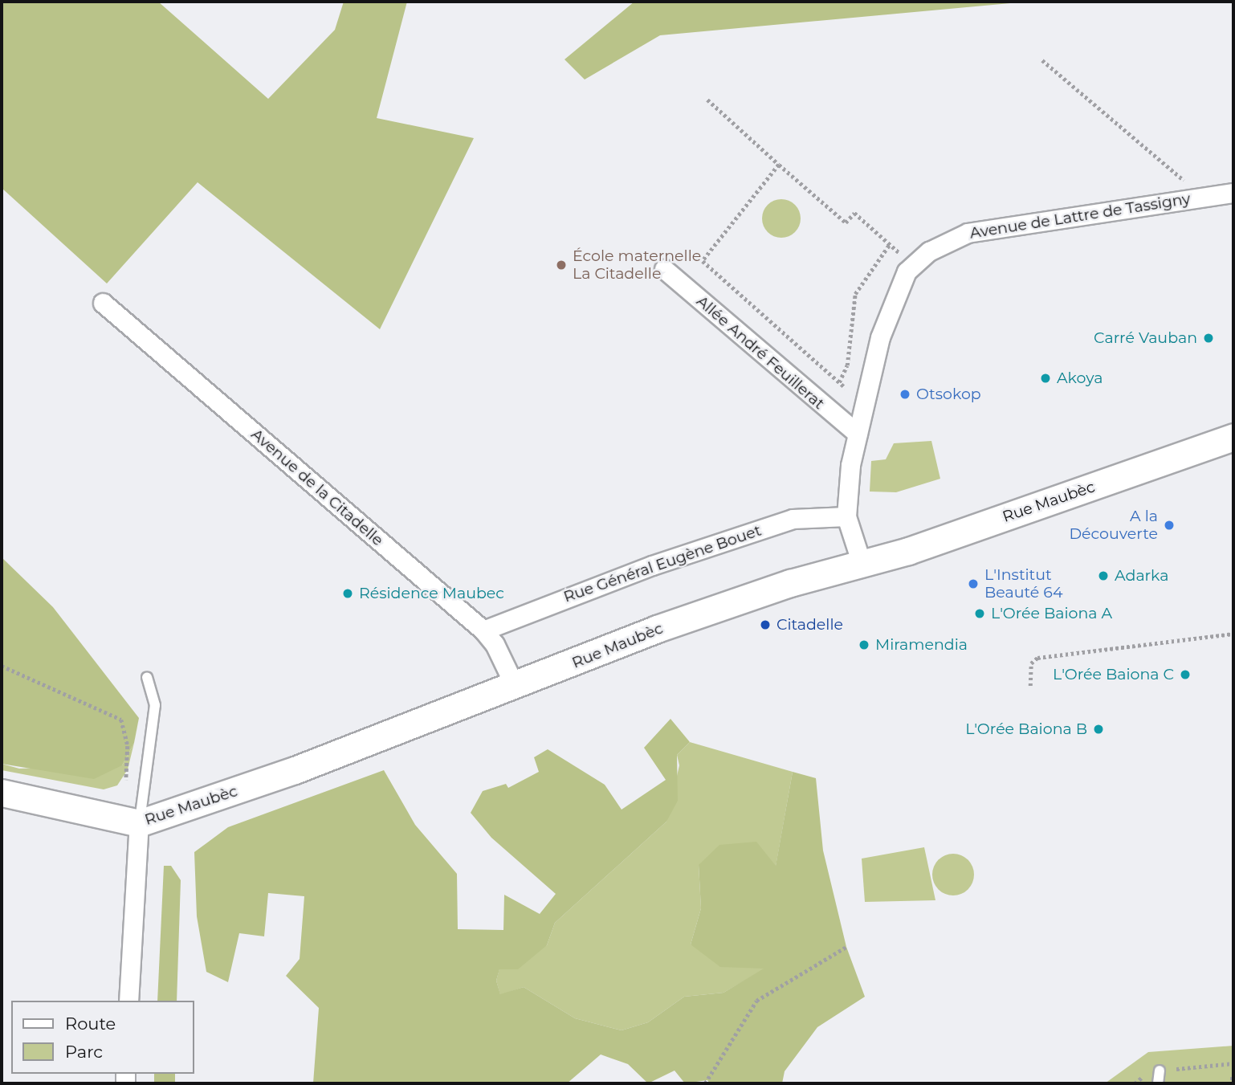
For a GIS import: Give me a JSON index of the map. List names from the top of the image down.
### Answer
{
  "streets": {
    "main road": ["Rue Maubèc"],
    "street": [
      "Avenue de Lattre de Tassigny",
      "Allée André Feuillerat",
      "Avenue de la Citadelle",
      "Rue Général Eugène Bouet"
    ]
  },
  "crossings": [
    ["Avenue de Lattre de Tassigny", "Allée André Feuillerat"],
    ["Avenue de Lattre de Tassigny", "Rue Maubèc"],
    ["Avenue de Lattre de Tassigny", "Rue Général Eugène Bouet"],
    ["Avenue de la Citadelle", "Rue Maubèc"],
    ["Avenue de la Citadelle", "Rue Général Eugène Bouet"]
  ],
  "places": [
    "École maternelle La Citadelle",
    "Carré Vauban",
    "Akoya",
    "Otsokop",
    "A la Découverte",
    "Adarka",
    "L'Institut Beauté 64",
    "Résidence Maubec",
    "L'Orée Baiona A",
    "Citadelle",
    "Miramendia",
    "L'Orée Baiona C",
    "L'Orée Baiona B"
  ],
  "legend": ["Route", "Parc"]
}
